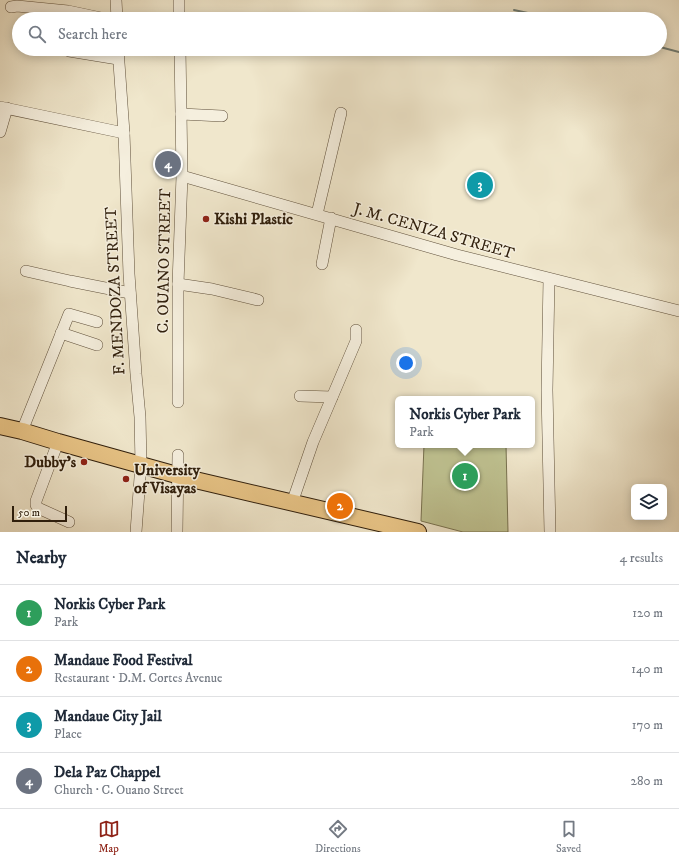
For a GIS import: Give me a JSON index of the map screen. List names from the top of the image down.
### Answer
{
  "streets": {
    "street": ["J. M. CENIZA STREET", "C. OUANO STREET", "F. MENDOZA STREET"]
  },
  "crossings": [
    ["J. M. CENIZA STREET", "C. OUANO STREET"]
  ],
  "places": ["Kishi Plastic", "Dubby's", "University of Visayas"],
  "scale_bar": "50 m",
  "page": {
    "search": "Search here",
    "pins": [
      "4",
      "3",
      "1",
      "2"
    ],
    "popup": ["Norkis Cyber Park", "Park"],
    "scale": "50 m",
    "heading": ["Nearby", "4 results"],
    "list": [
      {
        "mark": "1",
        "name": "Norkis Cyber Park",
        "note": "Park",
        "value": "120 m"
      },
      {
        "mark": "2",
        "name": "Mandaue Food Festival",
        "note": "Restaurant · D.M. Cortes Avenue",
        "value": "140 m"
      },
      {
        "mark": "3",
        "name": "Mandaue City Jail",
        "note": "Place",
        "value": "170 m"
      },
      {
        "mark": "4",
        "name": "Dela Paz Chappel",
        "note": "Church · C. Ouano Street",
        "value": "280 m"
      }
    ],
    "nav": ["Map", "Directions", "Saved"]
  }
}
